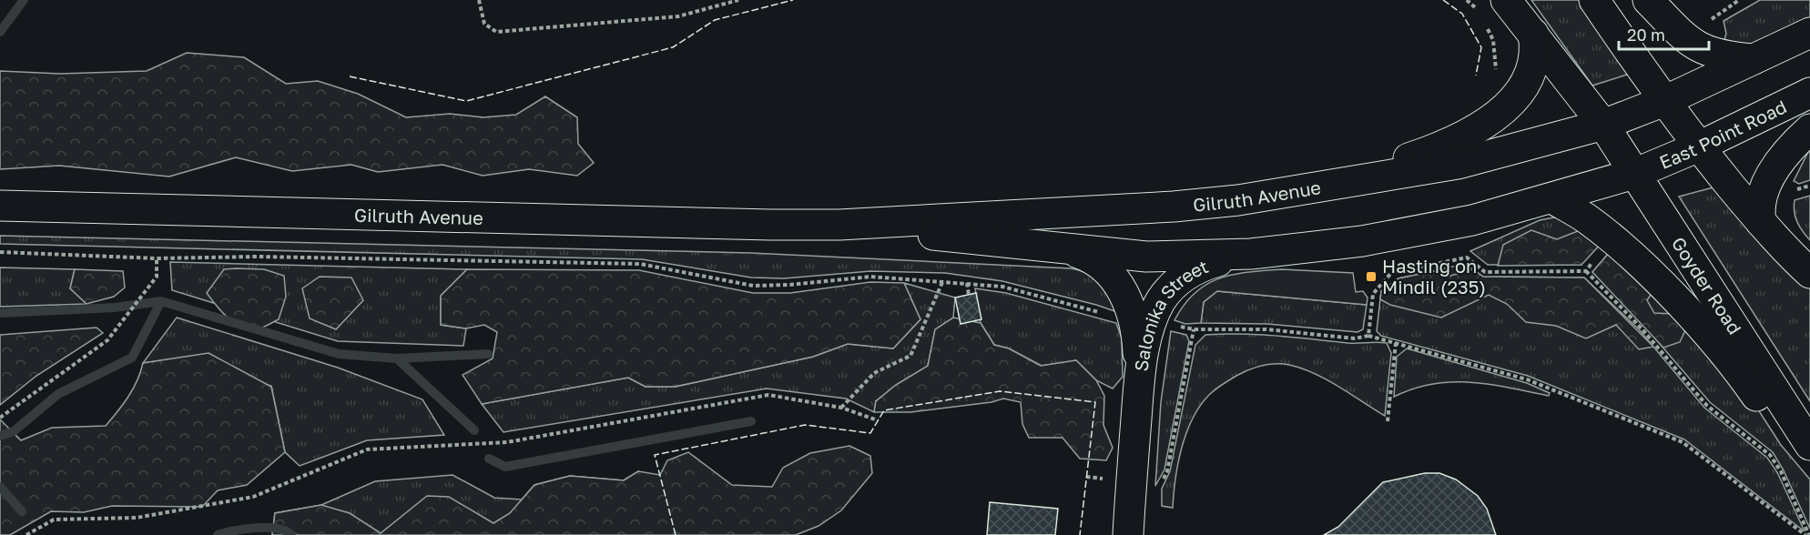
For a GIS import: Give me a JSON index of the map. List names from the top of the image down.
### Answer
{
  "streets": {
    "street": [
      "East Point Road",
      "Gilruth Avenue",
      "Goyder Road",
      "Salonika Street"
    ]
  },
  "crossings": [
    ["East Point Road", "Gilruth Avenue"],
    ["East Point Road", "Goyder Road"],
    ["Gilruth Avenue", "Goyder Road"],
    ["Gilruth Avenue", "Salonika Street"]
  ],
  "places": {
    "transit": ["Hasting on Mindil (235)"]
  },
  "scale_bar": "20 m"
}
